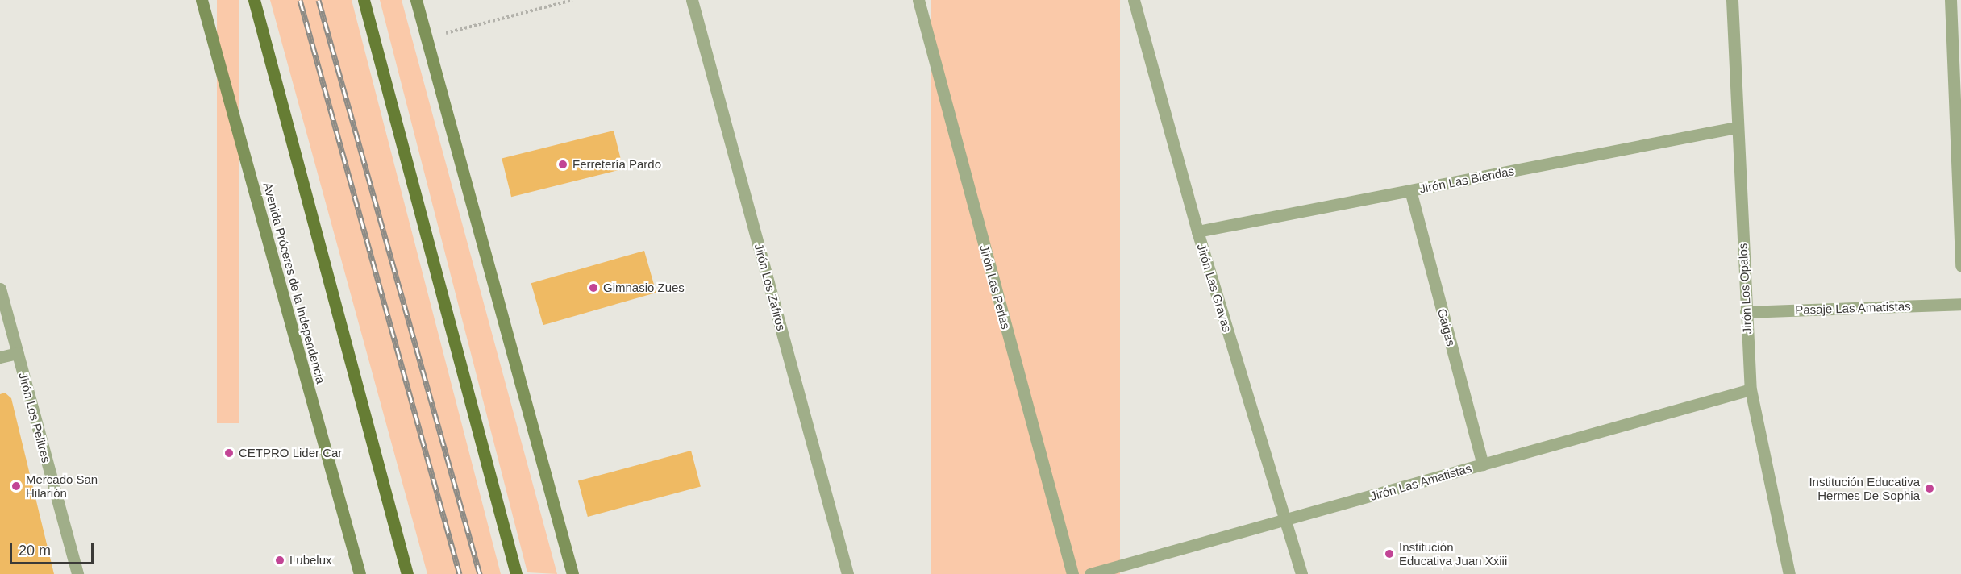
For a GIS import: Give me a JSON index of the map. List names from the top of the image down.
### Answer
{
  "streets": {
    "main road": ["Avenida Próceres de la Independencia"],
    "street": [
      "Jirón Las Blendas",
      "Jirón Los Zafiros",
      "Jirón Las Perlas",
      "Jirón Las Gravas",
      "Jirón Los Opalos",
      "Pasaje Las Amatistas",
      "Gaigas",
      "Jirón Los Pelitres",
      "Jirón Las Amatistas"
    ]
  },
  "crossings": [
    ["Jirón Las Blendas", "Jirón Las Gravas"],
    ["Jirón Las Blendas", "Jirón Los Opalos"],
    ["Jirón Las Blendas", "Gaigas"],
    ["Jirón Las Gravas", "Jirón Las Amatistas"],
    ["Jirón Los Opalos", "Pasaje Las Amatistas"],
    ["Jirón Los Opalos", "Jirón Las Amatistas"],
    ["Gaigas", "Jirón Las Amatistas"]
  ],
  "places": [
    "Ferretería Pardo",
    "Gimnasio Zues",
    "CETPRO Lider Car",
    "Mercado San Hilarión",
    "Institución Educativa Hermes De Sophia",
    "Institución Educativa Juan Xxiii",
    "Lubelux"
  ],
  "scale_bar": "20 m"
}
